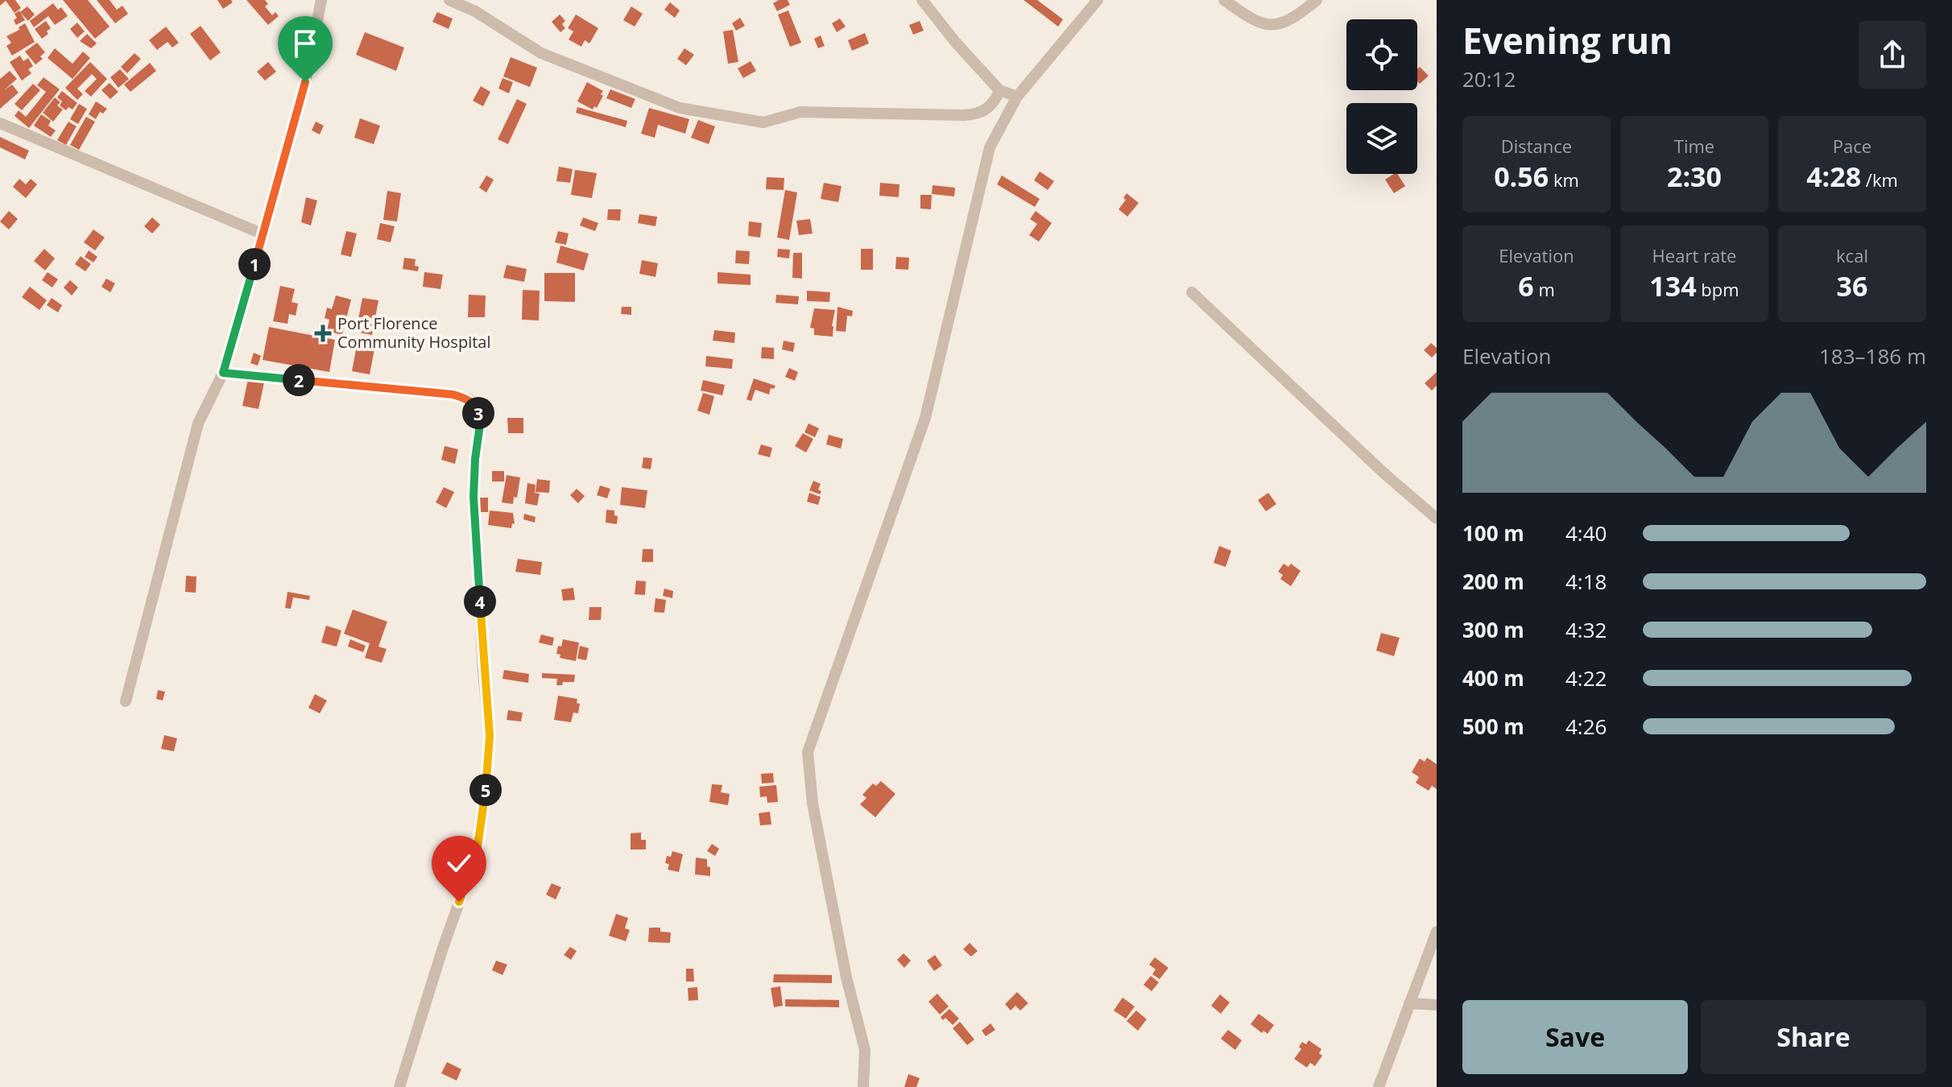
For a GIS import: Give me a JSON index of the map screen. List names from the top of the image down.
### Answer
{
  "places": {
    "health": ["Port Florence Community Hospital"]
  },
  "page": {
    "heading": ["Evening run", "20:12"],
    "stats": [
      ["Distance", "0.56 km"],
      ["Time", "2:30"],
      ["Pace", "4:28 /km"],
      ["Elevation", "6 m"],
      ["Heart rate", "134 bpm"],
      ["kcal", "36"]
    ],
    "pins": [
      "1",
      "2",
      "3",
      "4",
      "5"
    ],
    "chart": ["Elevation", "183–186 m"],
    "list": [
      {
        "name": "100 m",
        "note": "4:40"
      },
      {
        "name": "200 m",
        "note": "4:18"
      },
      {
        "name": "300 m",
        "note": "4:32"
      },
      {
        "name": "400 m",
        "note": "4:22"
      },
      {
        "name": "500 m",
        "note": "4:26"
      }
    ],
    "buttons": ["Save", "Share"]
  }
}
